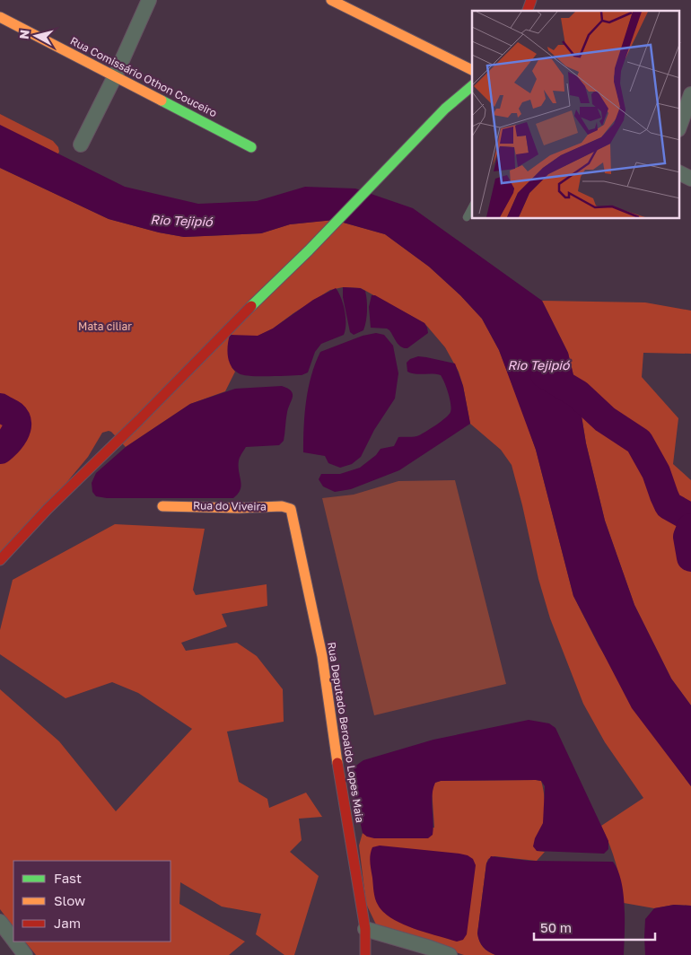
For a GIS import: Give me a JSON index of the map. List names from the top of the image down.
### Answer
{
  "streets": {
    "street": ["Rua Comissário Othon Couceiro", "Rua do Viveira", "Rua Deputado Beroaldo Lopes Maia"]
  },
  "crossings": [
    ["Rua do Viveira", "Rua Deputado Beroaldo Lopes Maia"]
  ],
  "water": ["Rio Tejipió"],
  "parks": ["Mata ciliar"],
  "legend": ["Fast", "Slow", "Jam"],
  "scale_bar": "50 m",
  "north": "left"
}
